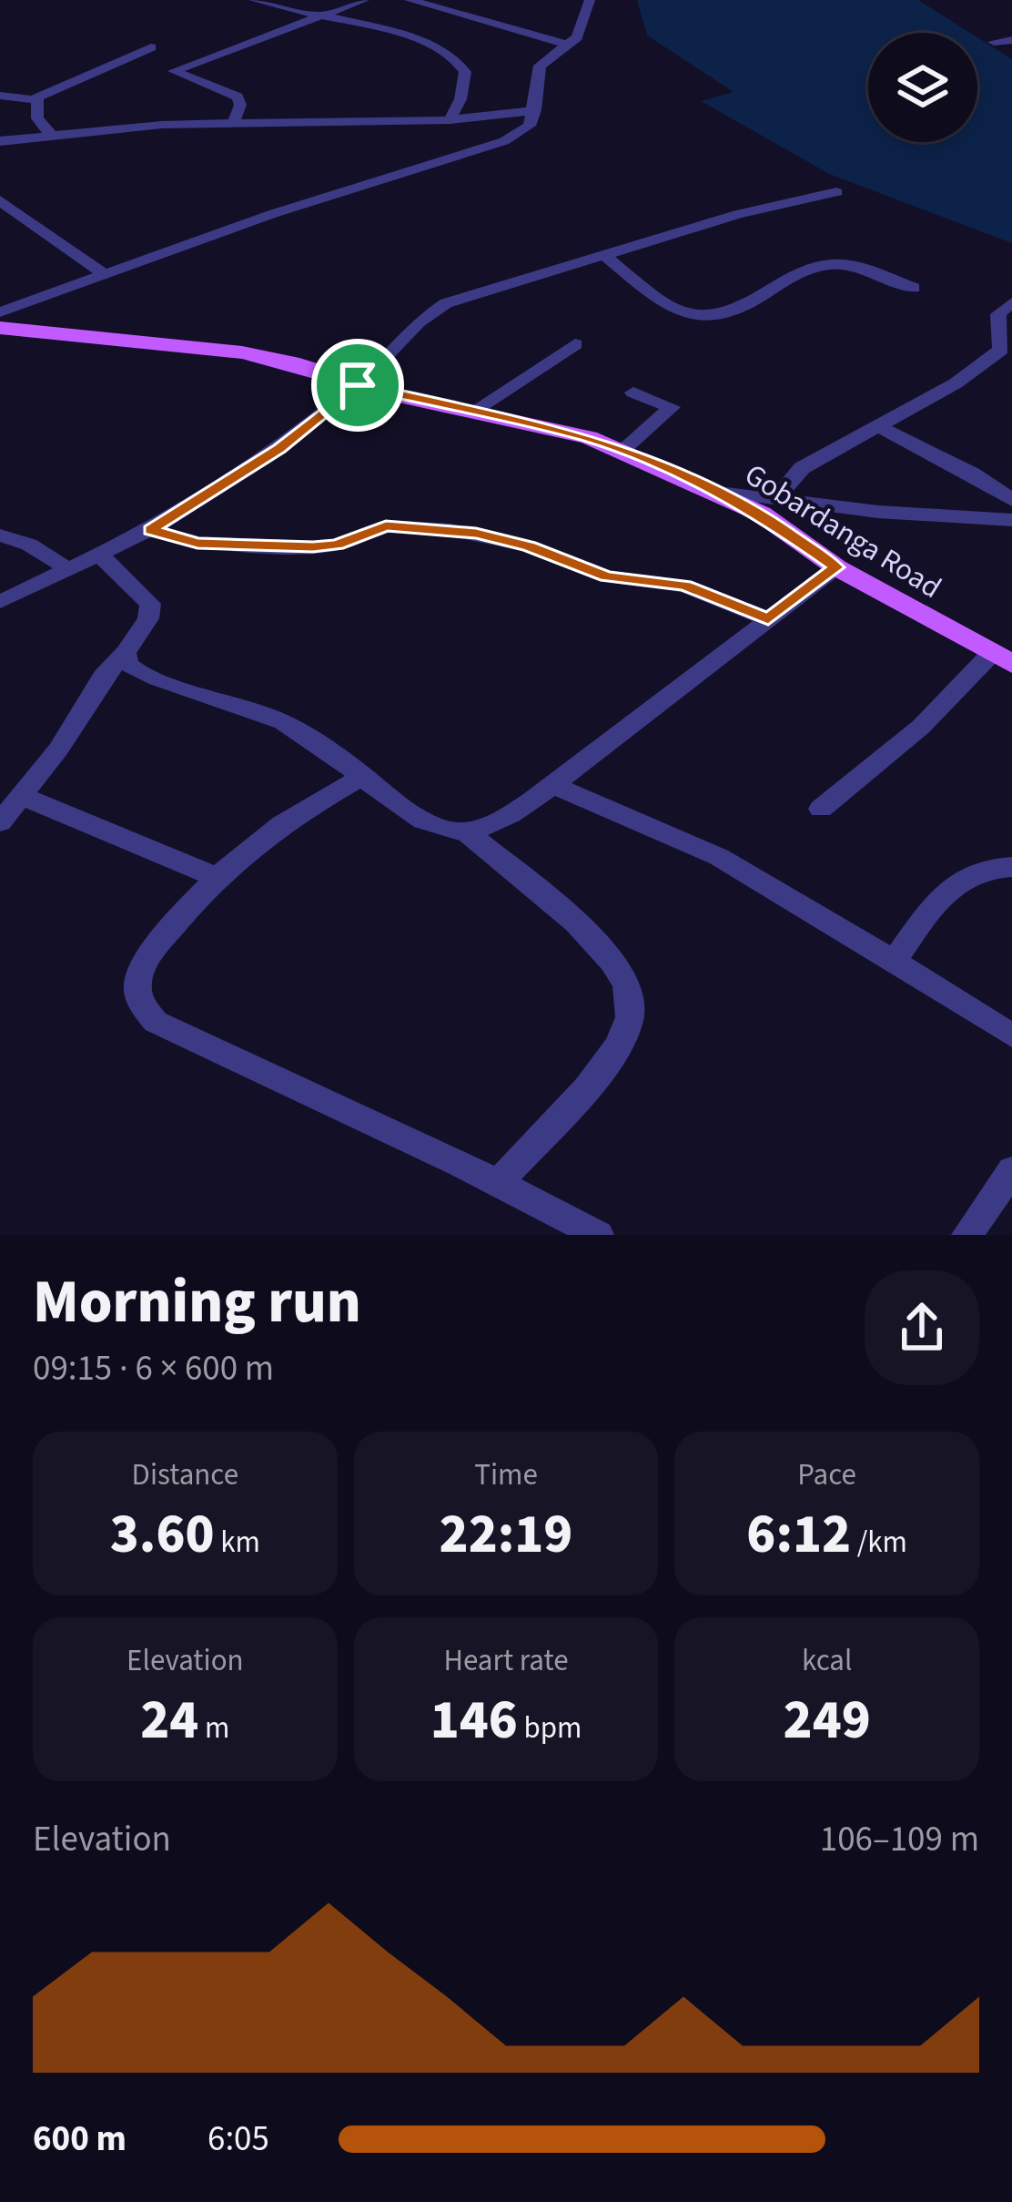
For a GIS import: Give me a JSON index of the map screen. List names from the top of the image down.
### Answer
{
  "streets": {
    "main road": ["Gobardanga Road"]
  },
  "page": {
    "heading": ["Morning run", "09:15 · 6 × 600 m"],
    "stats": [
      ["Distance", "3.60 km"],
      ["Time", "22:19"],
      ["Pace", "6:12 /km"],
      ["Elevation", "24 m"],
      ["Heart rate", "146 bpm"],
      ["kcal", "249"]
    ],
    "chart": ["Elevation", "106–109 m"],
    "list": [
      {
        "name": "600 m",
        "note": "6:05"
      }
    ]
  }
}
